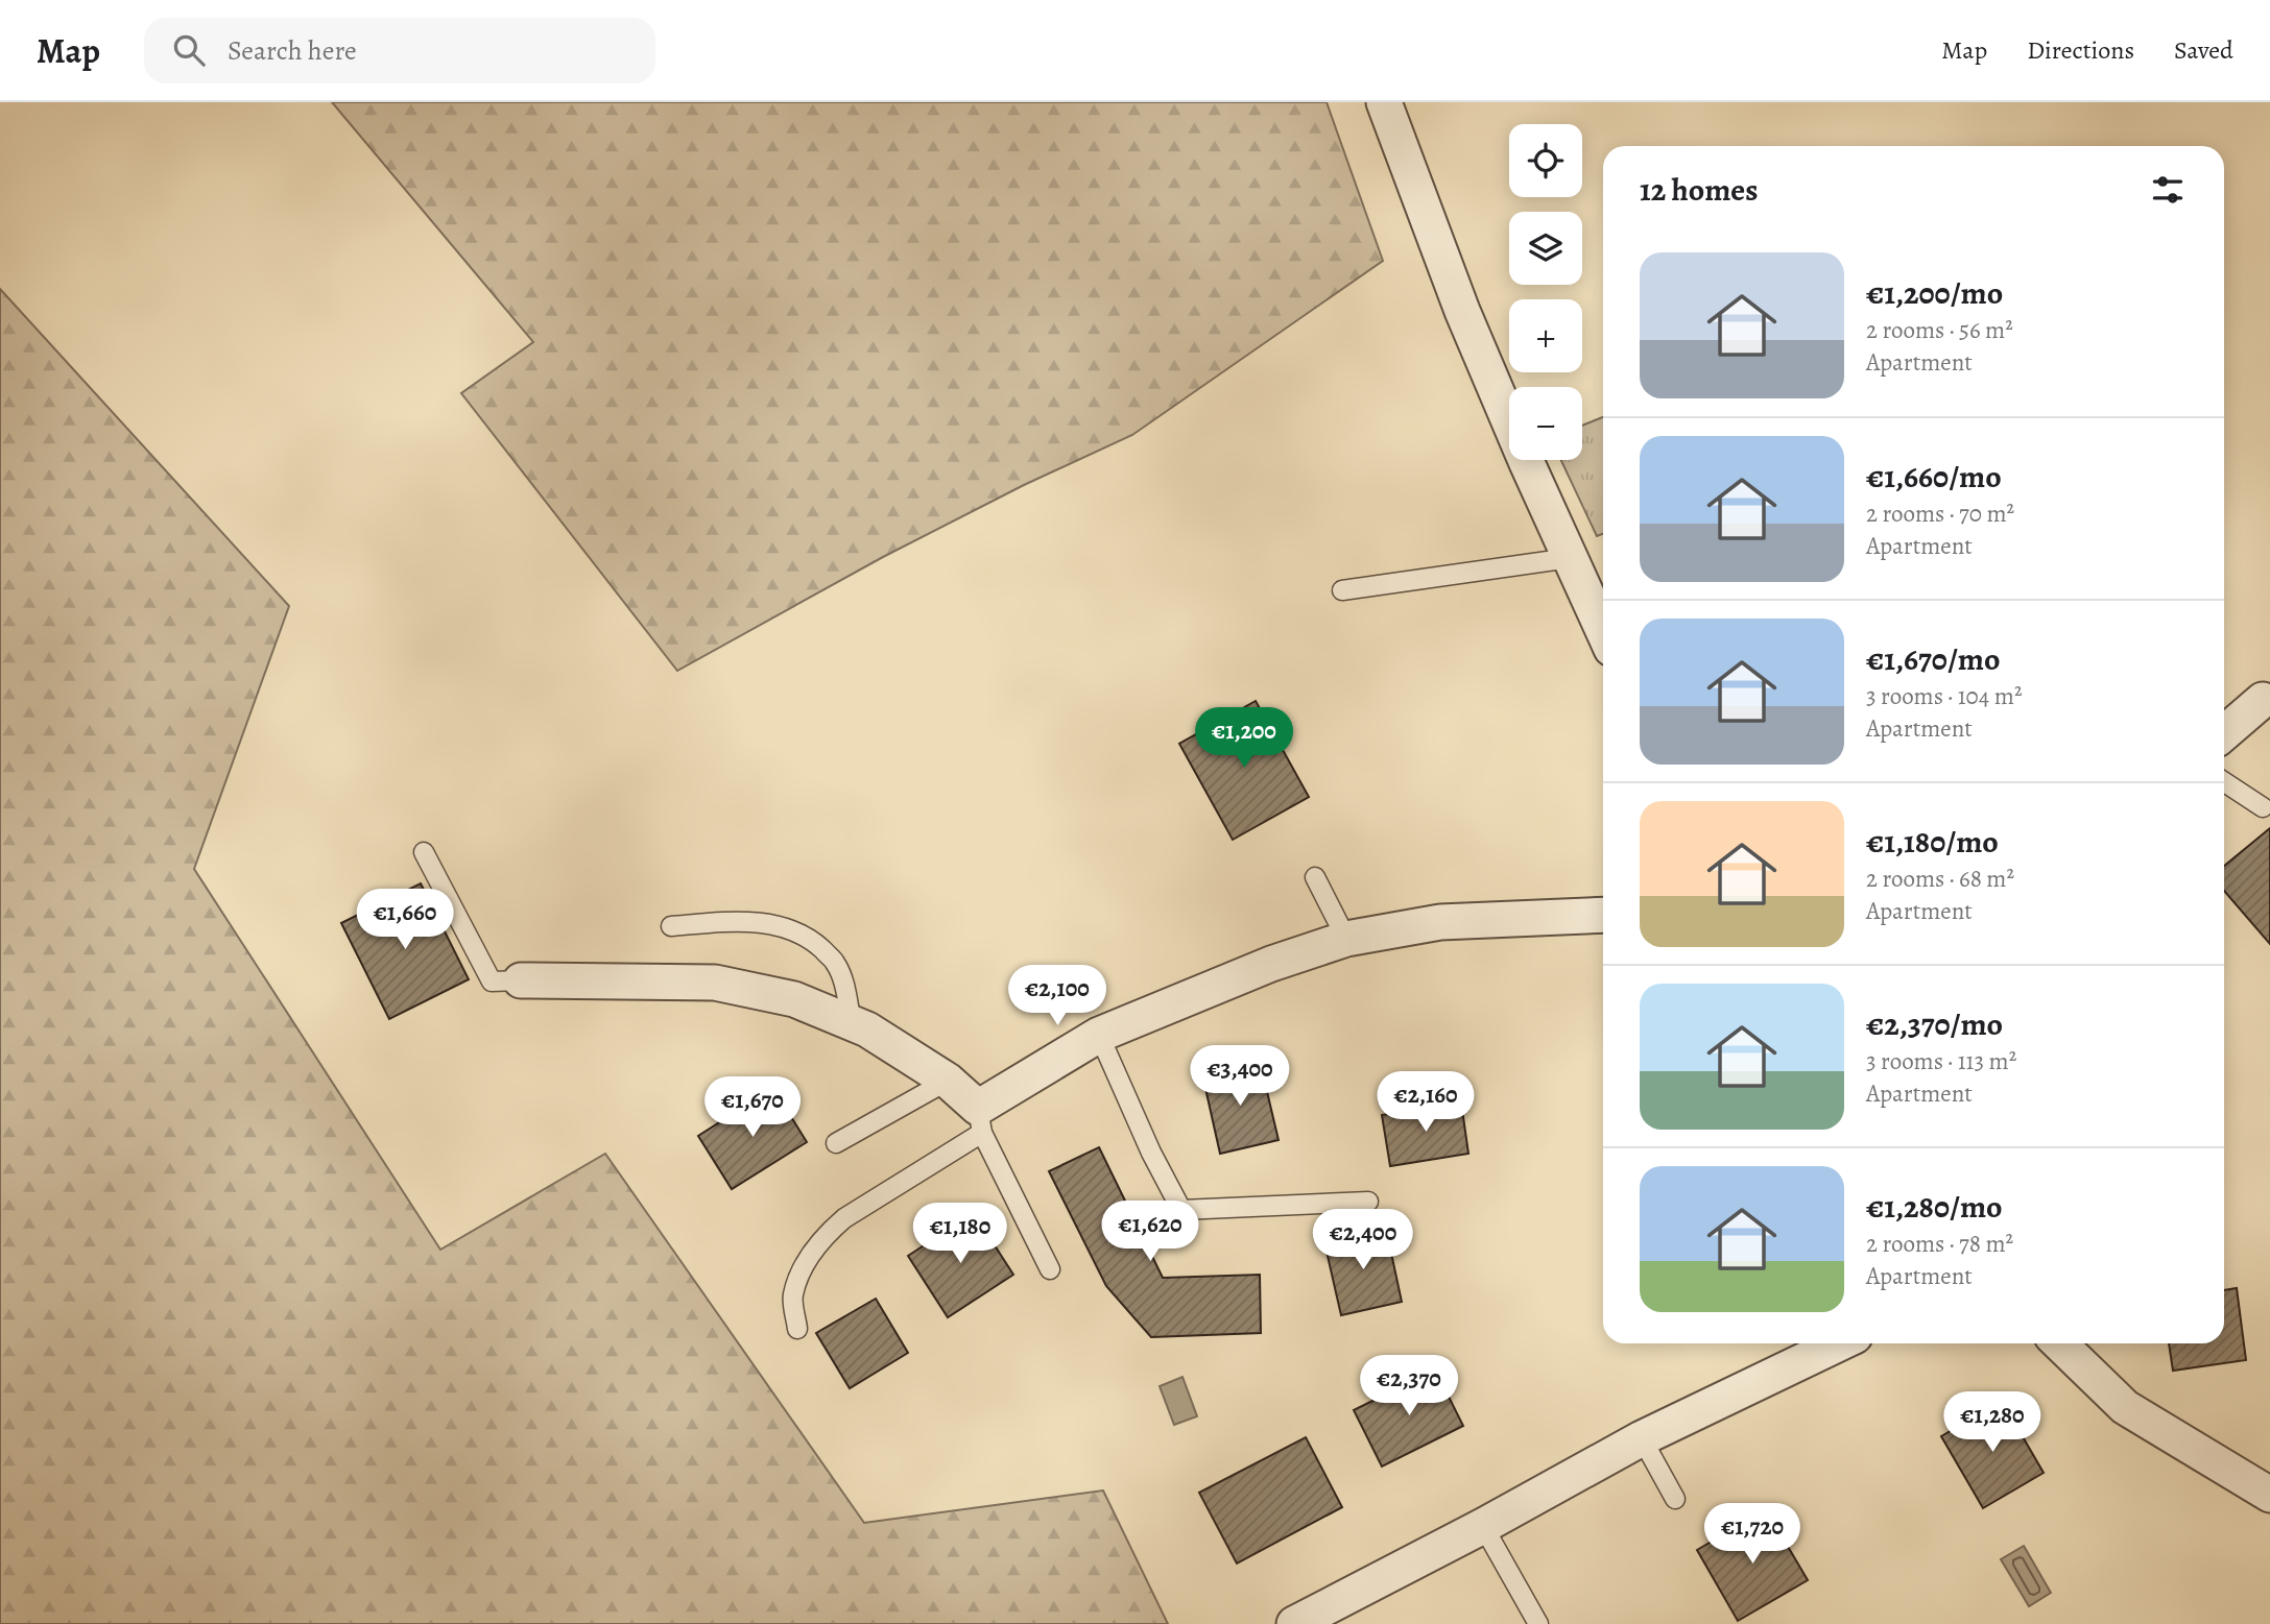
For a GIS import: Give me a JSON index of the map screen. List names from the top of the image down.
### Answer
{
  "page": {
    "header": "Map",
    "search": "Search here",
    "nav": ["Map", "Directions", "Saved"],
    "map_buttons": ["+", "−"],
    "heading": "12 homes",
    "list": [
      {
        "name": "€1,200/mo",
        "note": "2 rooms · 56 m² · Apartment"
      },
      {
        "name": "€1,660/mo",
        "note": "2 rooms · 70 m² · Apartment"
      },
      {
        "name": "€1,670/mo",
        "note": "3 rooms · 104 m² · Apartment"
      },
      {
        "name": "€1,180/mo",
        "note": "2 rooms · 68 m² · Apartment"
      },
      {
        "name": "€2,370/mo",
        "note": "3 rooms · 113 m² · Apartment"
      },
      {
        "name": "€1,280/mo",
        "note": "2 rooms · 78 m² · Apartment"
      }
    ],
    "price": [
      "€1,200",
      "€1,660",
      "€2,100",
      "€3,400",
      "€2,160",
      "€1,670",
      "€1,620",
      "€1,180",
      "€2,400",
      "€2,370",
      "€1,280",
      "€1,720"
    ]
  }
}
